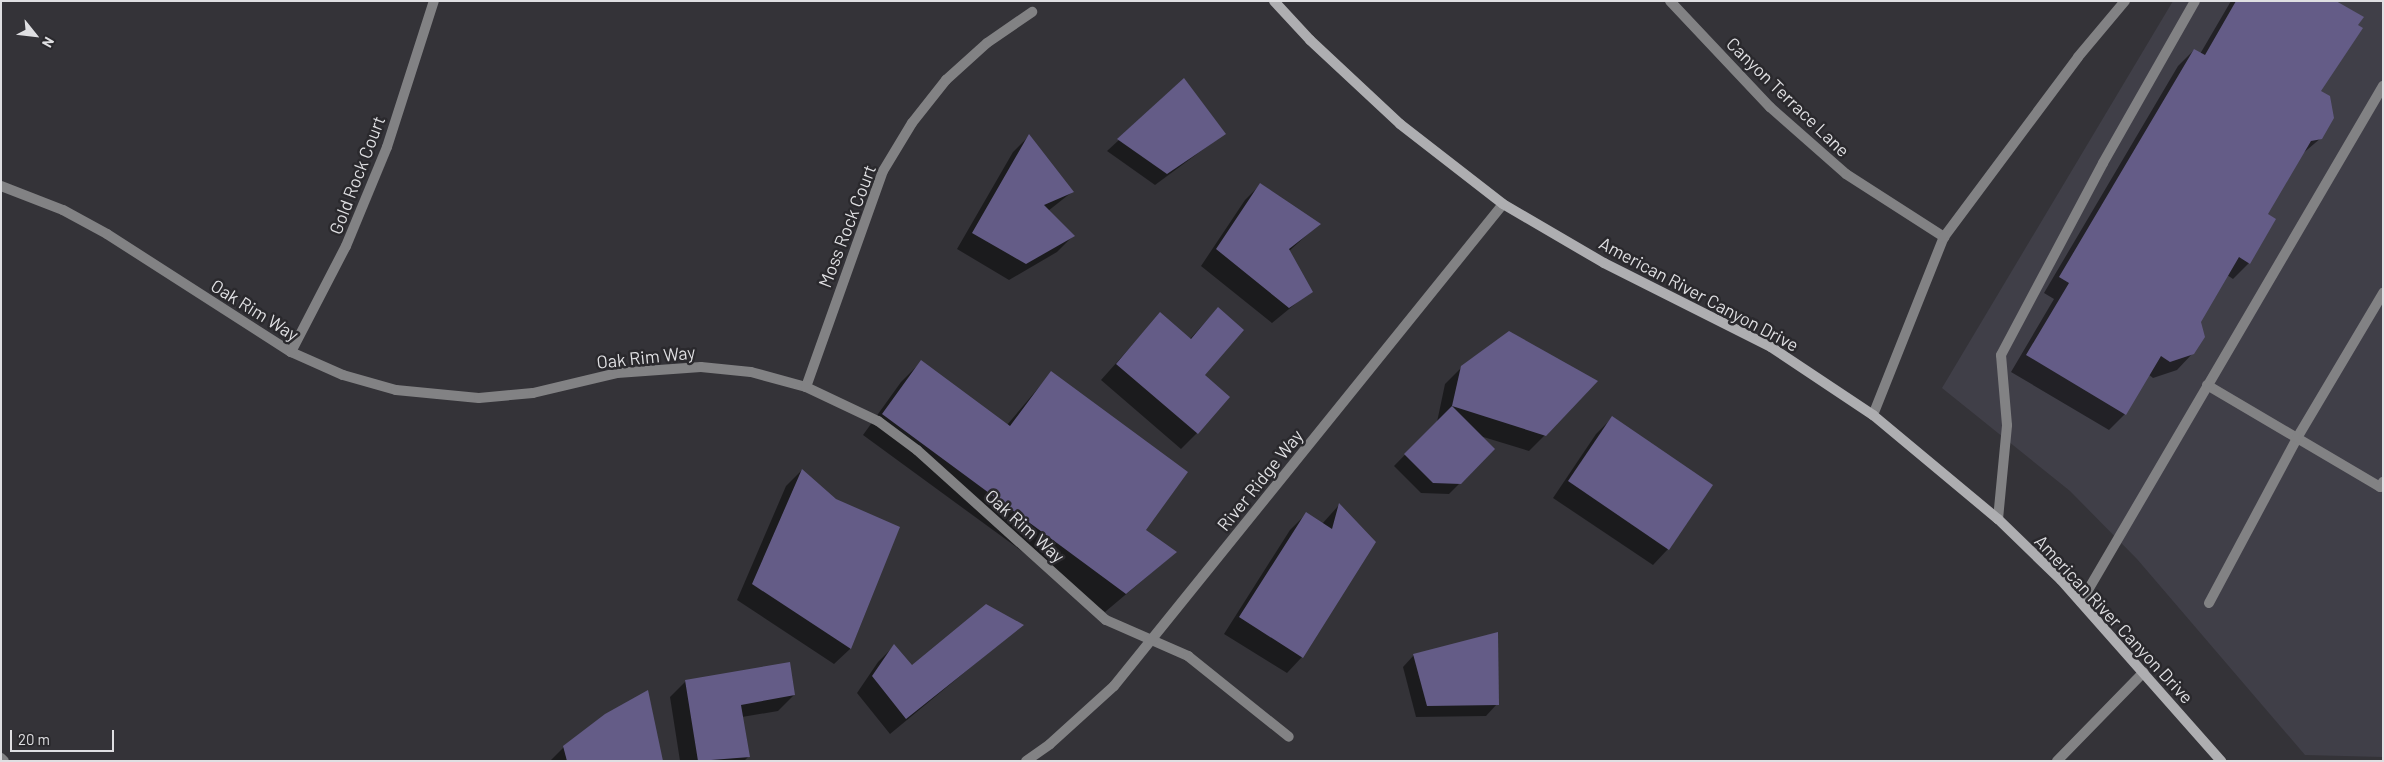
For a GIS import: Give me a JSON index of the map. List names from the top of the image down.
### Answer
{
  "streets": {
    "main road": ["American River Canyon Drive"],
    "street": [
      "Canyon Terrace Lane",
      "Gold Rock Court",
      "Moss Rock Court",
      "Oak Rim Way",
      "River Ridge Way"
    ]
  },
  "crossings": [
    ["Gold Rock Court", "Oak Rim Way"],
    ["Moss Rock Court", "Oak Rim Way"],
    ["American River Canyon Drive", "River Ridge Way"],
    ["Oak Rim Way", "River Ridge Way"]
  ],
  "scale_bar": "20 m",
  "north": "bottom right"
}
